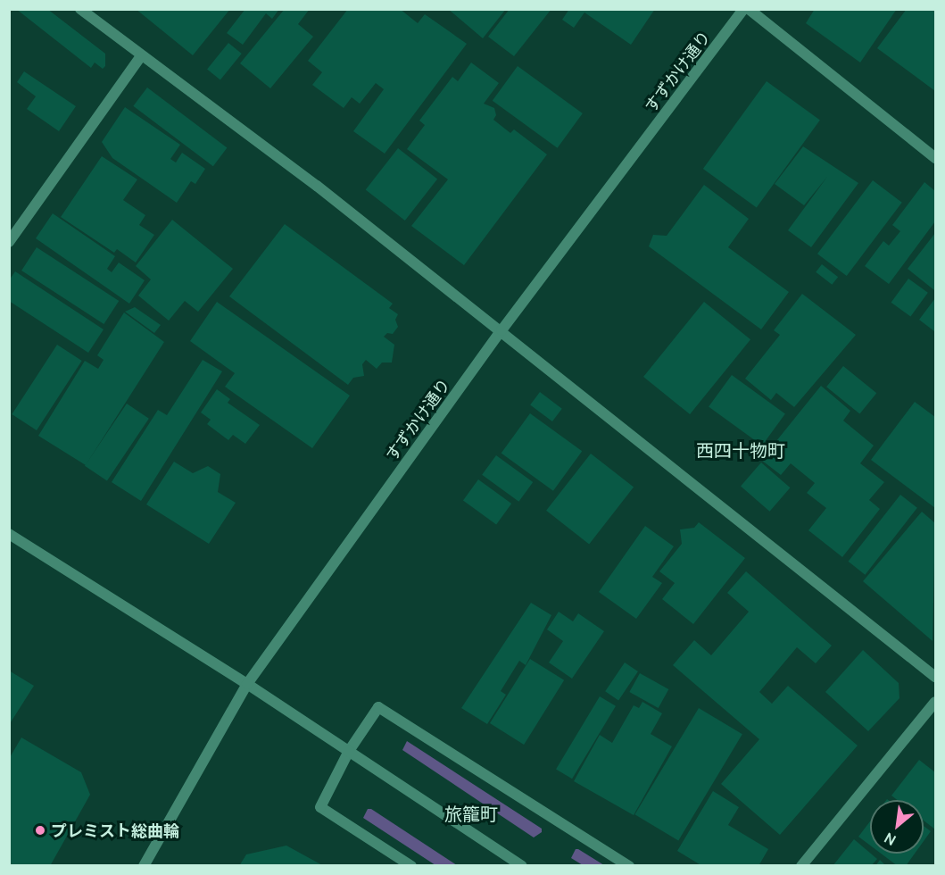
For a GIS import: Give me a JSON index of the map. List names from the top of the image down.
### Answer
{
  "streets": {
    "street": ["すずかけ通り"]
  },
  "districts": ["西四十物町", "旅籠町"],
  "places": ["プレミスト総曲輪"],
  "north": "bottom left"
}
